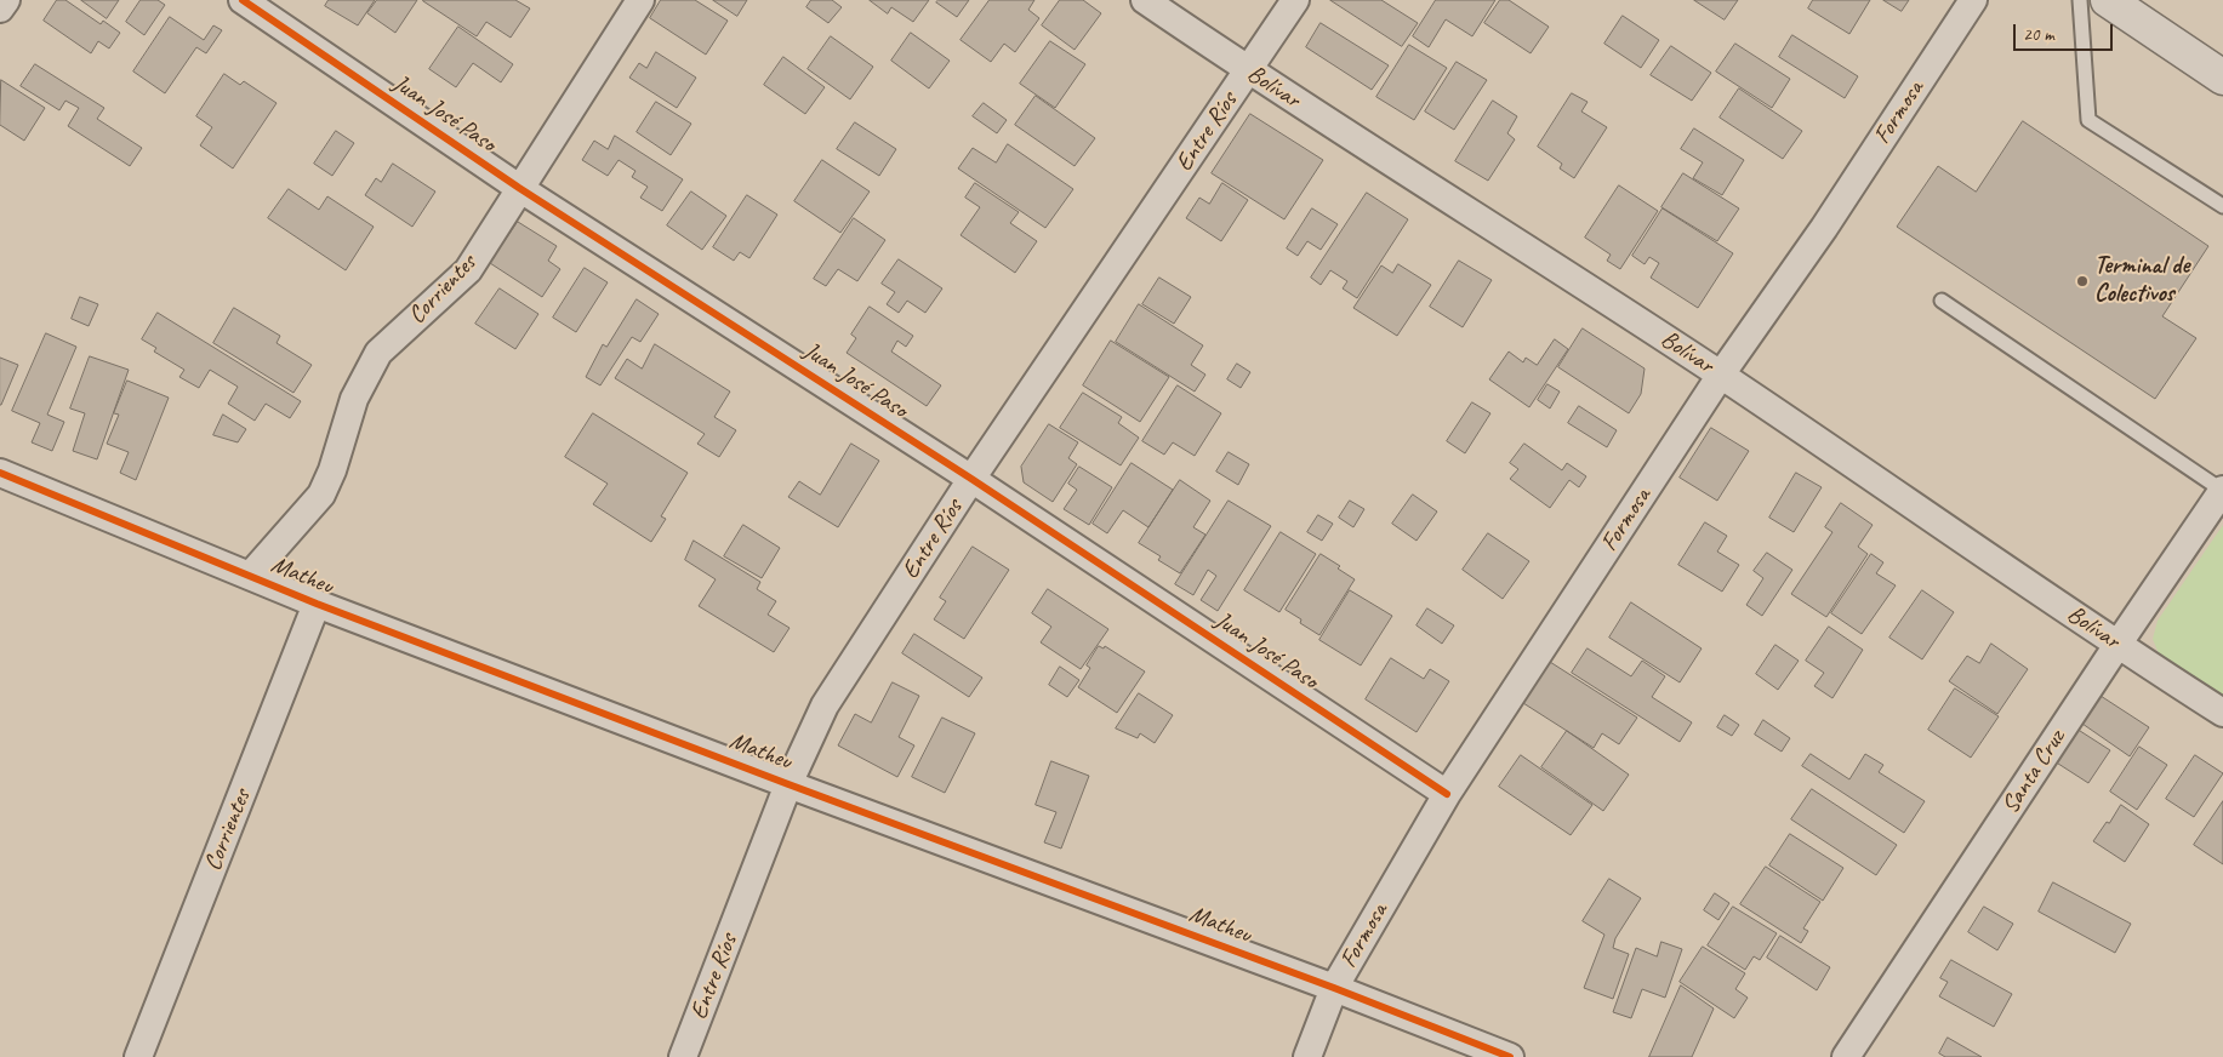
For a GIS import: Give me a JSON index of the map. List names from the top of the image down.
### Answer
{
  "streets": {
    "street": [
      "Bolívar",
      "Formosa",
      "Juan José Paso",
      "Entre Ríos",
      "Corrientes",
      "Matheu",
      "Santa Cruz"
    ]
  },
  "crossings": [
    ["Bolívar", "Formosa"],
    ["Bolívar", "Entre Ríos"],
    ["Bolívar", "Santa Cruz"],
    ["Formosa", "Juan José Paso"],
    ["Formosa", "Matheu"],
    ["Juan José Paso", "Entre Ríos"],
    ["Juan José Paso", "Corrientes"],
    ["Entre Ríos", "Matheu"],
    ["Corrientes", "Matheu"]
  ],
  "places": ["Terminal de Colectivos"],
  "scale_bar": "20 m"
}
